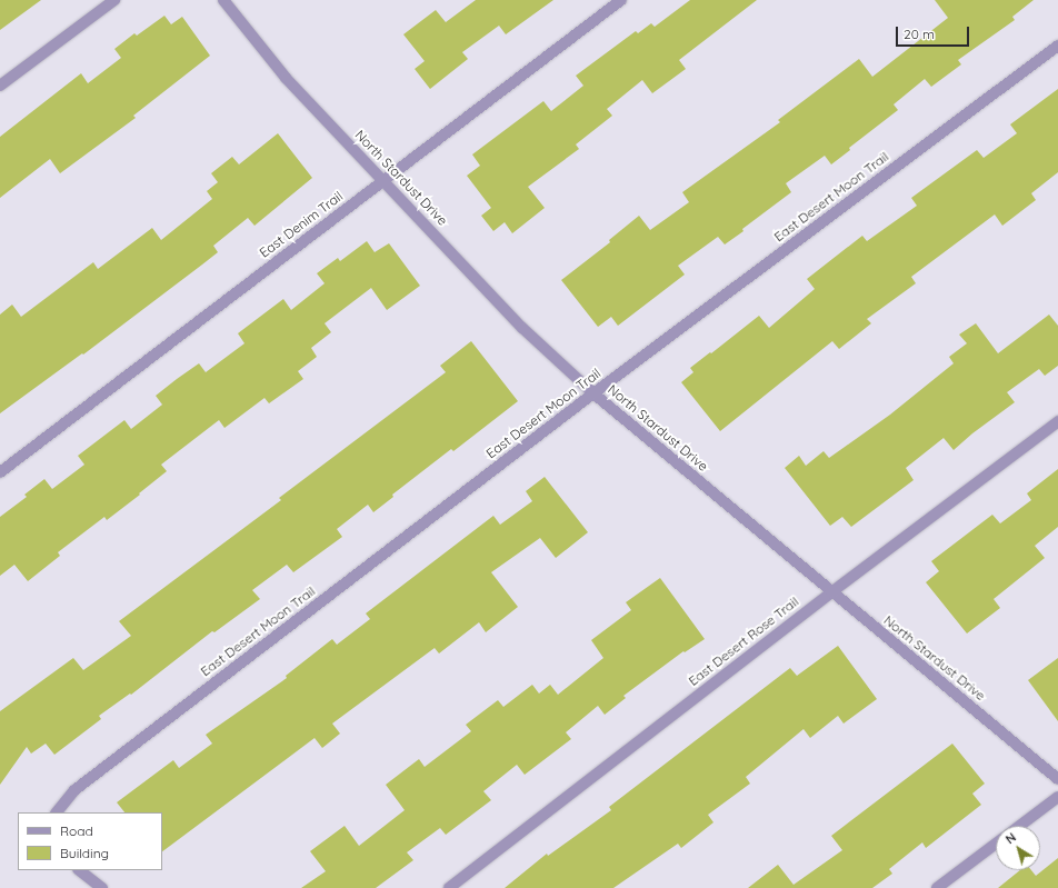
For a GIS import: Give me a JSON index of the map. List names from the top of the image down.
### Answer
{
  "streets": {
    "street": [
      "North Stardust Drive",
      "East Desert Moon Trail",
      "East Denim Trail",
      "East Desert Rose Trail"
    ]
  },
  "crossings": [
    ["North Stardust Drive", "East Desert Moon Trail"],
    ["North Stardust Drive", "East Denim Trail"],
    ["North Stardust Drive", "East Desert Rose Trail"]
  ],
  "legend": ["Road", "Building"],
  "scale_bar": "20 m",
  "north": "top left"
}
